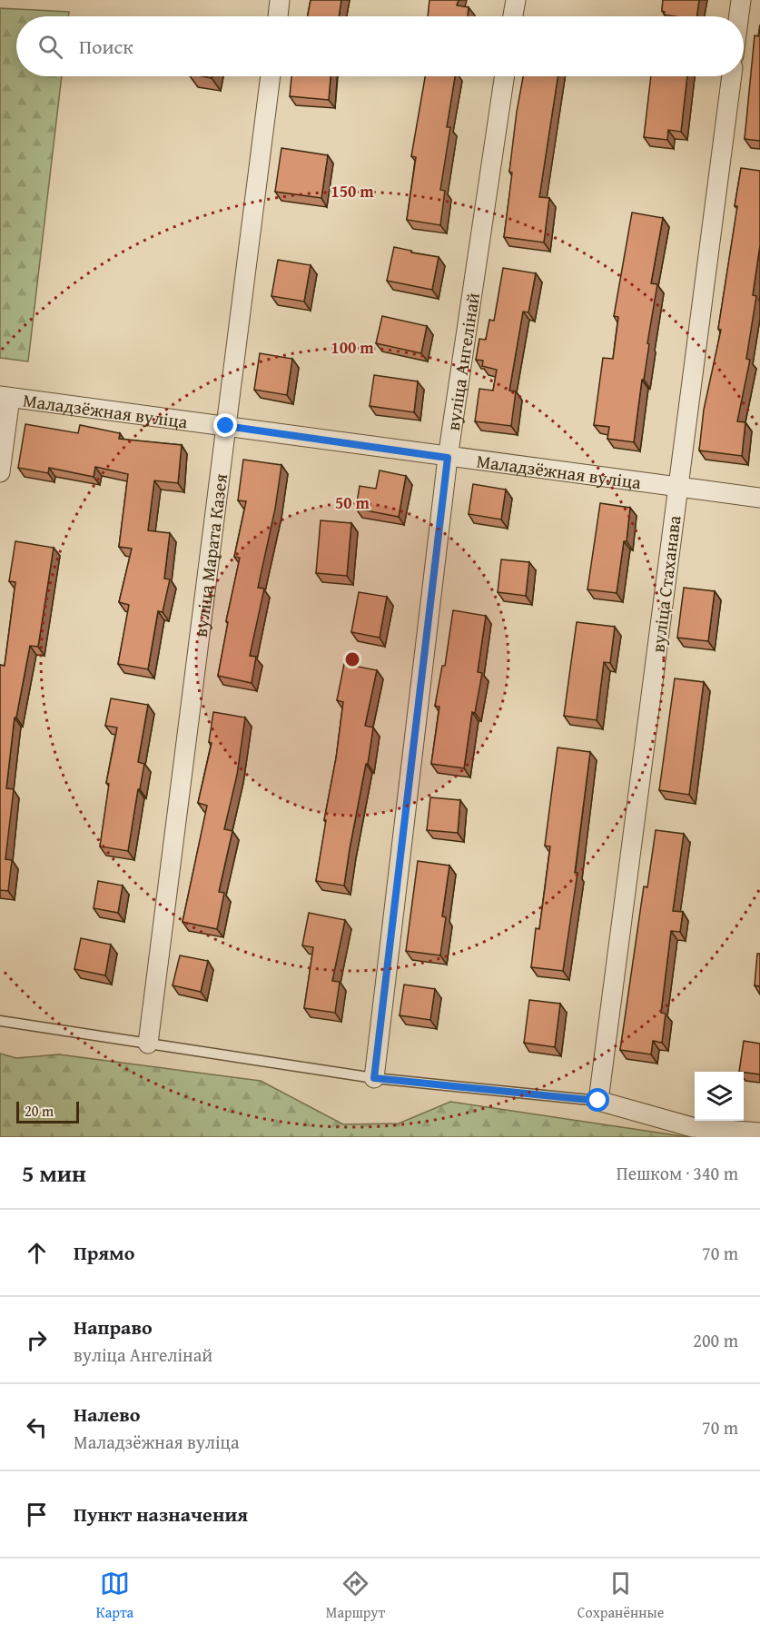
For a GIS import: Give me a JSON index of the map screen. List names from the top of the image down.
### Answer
{
  "streets": {
    "street": [
      "вуліца Ангелінай",
      "Маладзёжная вуліца",
      "вуліца Марата Казея",
      "вуліца Стаханава"
    ]
  },
  "crossings": [
    ["вуліца Ангелінай", "Маладзёжная вуліца"],
    ["Маладзёжная вуліца", "вуліца Марата Казея"],
    ["Маладзёжная вуліца", "вуліца Стаханава"]
  ],
  "scale_bar": "20 m",
  "page": {
    "search": "Поиск",
    "scale": "20 m",
    "heading": ["5 мин", "Пешком · 340 m"],
    "list": [
      ["Прямо", "70 m"],
      ["Направо", "вуліца Ангелінай", "200 m"],
      ["Налево", "Маладзёжная вуліца", "70 m"],
      "Пункт назначения"
    ],
    "nav": ["Карта", "Маршрут", "Сохранённые"]
  },
  "rings": ["150 m", "100 m", "50 m"]
}
